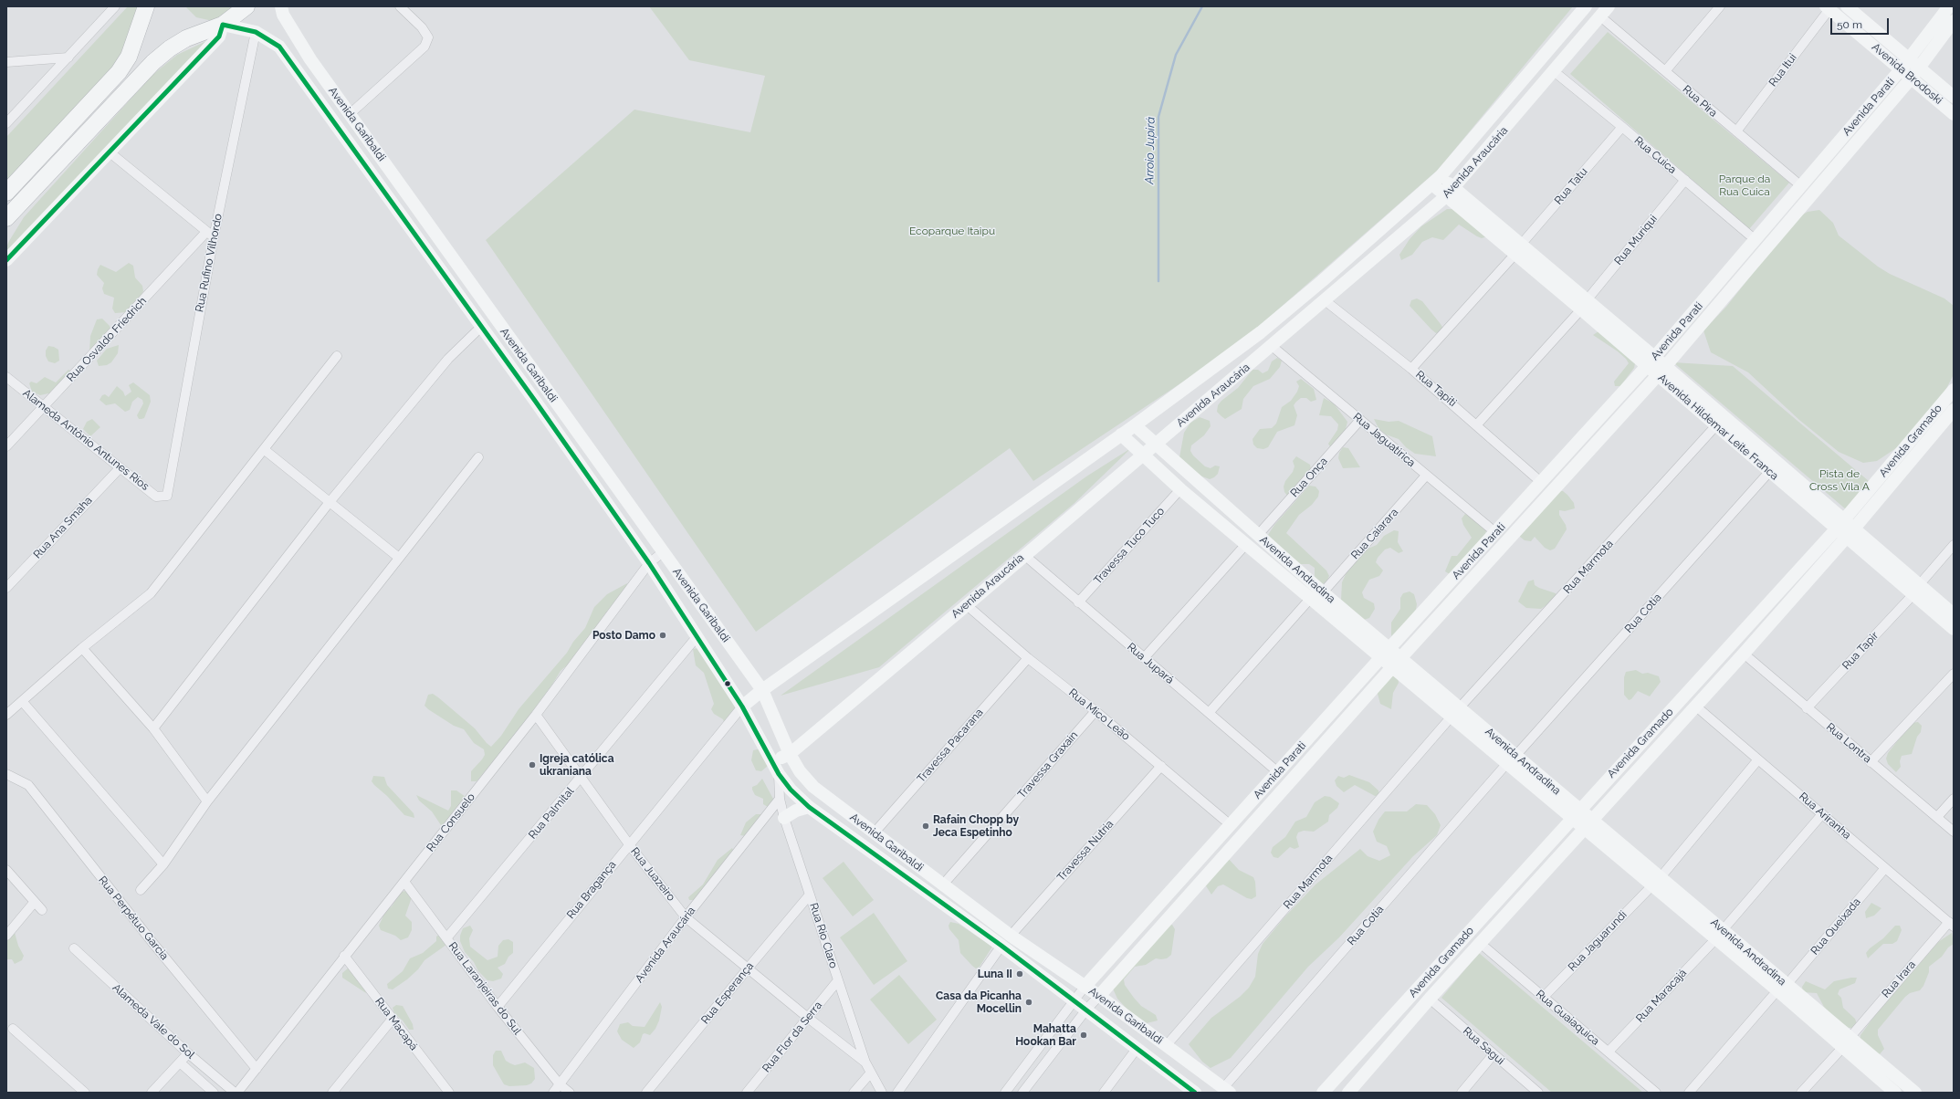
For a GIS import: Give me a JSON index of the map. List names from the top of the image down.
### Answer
{
  "streets": {
    "street": [
      "Rua Itui",
      "Avenida Brodoski",
      "Rua Pira",
      "Avenida Parati",
      "Avenida Garibaldi",
      "Rua Cuica",
      "Avenida Araucária",
      "Rua Tatu",
      "Rua Muriqui",
      "Rua Rufino Vilhordo",
      "Rua Osvaldo Friedrich",
      "Rua Tapiti",
      "Avenida Hildemar Leite Franca",
      "Alameda Antônio Antunes Rios",
      "Rua Jaguatirica",
      "Avenida Gramado",
      "Rua Onça",
      "Rua Ana Smaha",
      "Rua Caiarara",
      "Travessa Tuco Tuco",
      "Rua Marmota",
      "Avenida Andradina",
      "Rua Cotia",
      "Rua Tapir",
      "Rua Jupará",
      "Rua Mico Leão",
      "Rua Lontra",
      "Travessa Pacarana",
      "Travessa Graxain",
      "Rua Palmital",
      "Rua Ariranha",
      "Rua Consuelo",
      "Travessa Nutria",
      "Rua Juazeiro",
      "Rua Bragança",
      "Rua Perpétuo Garcia",
      "Rua Queixada",
      "Rua Rio Claro",
      "Rua Jaguarundi",
      "Rua Irara",
      "Rua Laranjeiras do Sul",
      "Rua Esperança",
      "Rua Maracajá",
      "Rua Guaiaquica",
      "Alameda Vale do Sol",
      "Rua Macapá",
      "Rua Flor da Serra",
      "Rua Sagui"
    ]
  },
  "crossings": [
    ["Rua Itui", "Avenida Brodoski"],
    ["Rua Itui", "Rua Pira"],
    ["Avenida Brodoski", "Avenida Parati"],
    ["Rua Pira", "Avenida Parati"],
    ["Rua Pira", "Avenida Araucária"],
    ["Avenida Parati", "Avenida Garibaldi"],
    ["Avenida Parati", "Rua Cuica"],
    ["Avenida Parati", "Rua Tapiti"],
    ["Avenida Parati", "Avenida Hildemar Leite Franca"],
    ["Avenida Parati", "Rua Jaguatirica"],
    ["Avenida Parati", "Avenida Andradina"],
    ["Avenida Parati", "Rua Jupará"],
    ["Avenida Parati", "Rua Mico Leão"],
    ["Avenida Garibaldi", "Avenida Araucária"],
    ["Avenida Garibaldi", "Rua Rufino Vilhordo"],
    ["Avenida Garibaldi", "Rua Marmota"],
    ["Avenida Garibaldi", "Rua Cotia"],
    ["Avenida Garibaldi", "Travessa Pacarana"],
    ["Avenida Garibaldi", "Travessa Graxain"],
    ["Avenida Garibaldi", "Rua Palmital"],
    ["Avenida Garibaldi", "Rua Consuelo"],
    ["Avenida Garibaldi", "Travessa Nutria"],
    ["Avenida Garibaldi", "Rua Bragança"],
    ["Avenida Garibaldi", "Rua Rio Claro"],
    ["Rua Cuica", "Avenida Araucária"],
    ["Rua Cuica", "Rua Tatu"],
    ["Rua Cuica", "Rua Muriqui"],
    ["Avenida Araucária", "Rua Tapiti"],
    ["Avenida Araucária", "Avenida Hildemar Leite Franca"],
    ["Avenida Araucária", "Rua Jaguatirica"],
    ["Avenida Araucária", "Avenida Andradina"],
    ["Avenida Araucária", "Rua Jupará"],
    ["Avenida Araucária", "Rua Mico Leão"],
    ["Avenida Araucária", "Rua Juazeiro"],
    ["Avenida Araucária", "Rua Bragança"],
    ["Avenida Araucária", "Rua Rio Claro"],
    ["Avenida Araucária", "Rua Laranjeiras do Sul"],
    ["Rua Tatu", "Rua Tapiti"],
    ["Rua Tatu", "Avenida Hildemar Leite Franca"],
    ["Rua Muriqui", "Rua Tapiti"],
    ["Rua Muriqui", "Avenida Hildemar Leite Franca"],
    ["Rua Rufino Vilhordo", "Rua Osvaldo Friedrich"],
    ["Rua Rufino Vilhordo", "Alameda Antônio Antunes Rios"],
    ["Rua Osvaldo Friedrich", "Alameda Antônio Antunes Rios"],
    ["Avenida Hildemar Leite Franca", "Avenida Gramado"],
    ["Avenida Hildemar Leite Franca", "Rua Marmota"],
    ["Avenida Hildemar Leite Franca", "Rua Cotia"],
    ["Avenida Hildemar Leite Franca", "Rua Tapir"],
    ["Alameda Antônio Antunes Rios", "Rua Ana Smaha"],
    ["Rua Jaguatirica", "Rua Onça"],
    ["Rua Jaguatirica", "Rua Caiarara"],
    ["Avenida Gramado", "Avenida Andradina"],
    ["Avenida Gramado", "Rua Lontra"],
    ["Avenida Gramado", "Rua Ariranha"],
    ["Avenida Gramado", "Rua Guaiaquica"],
    ["Avenida Gramado", "Rua Sagui"],
    ["Rua Onça", "Avenida Andradina"],
    ["Rua Caiarara", "Avenida Andradina"],
    ["Travessa Tuco Tuco", "Avenida Andradina"],
    ["Travessa Tuco Tuco", "Rua Jupará"],
    ["Rua Marmota", "Avenida Andradina"],
    ["Avenida Andradina", "Rua Cotia"],
    ["Avenida Andradina", "Rua Queixada"],
    ["Avenida Andradina", "Rua Jaguarundi"],
    ["Avenida Andradina", "Rua Irara"],
    ["Avenida Andradina", "Rua Maracajá"],
    ["Rua Tapir", "Rua Lontra"],
    ["Rua Mico Leão", "Travessa Pacarana"],
    ["Rua Mico Leão", "Travessa Graxain"],
    ["Rua Mico Leão", "Travessa Nutria"],
    ["Rua Palmital", "Rua Juazeiro"],
    ["Rua Palmital", "Rua Laranjeiras do Sul"],
    ["Rua Ariranha", "Rua Queixada"],
    ["Rua Ariranha", "Rua Jaguarundi"],
    ["Rua Ariranha", "Rua Irara"],
    ["Rua Ariranha", "Rua Maracajá"],
    ["Rua Consuelo", "Rua Juazeiro"],
    ["Rua Consuelo", "Rua Perpétuo Garcia"],
    ["Rua Consuelo", "Rua Laranjeiras do Sul"],
    ["Rua Consuelo", "Alameda Vale do Sol"],
    ["Rua Consuelo", "Rua Macapá"],
    ["Rua Juazeiro", "Rua Bragança"],
    ["Rua Juazeiro", "Rua Rio Claro"],
    ["Rua Juazeiro", "Rua Esperança"],
    ["Rua Juazeiro", "Rua Flor da Serra"],
    ["Rua Bragança", "Rua Laranjeiras do Sul"],
    ["Rua Rio Claro", "Rua Esperança"],
    ["Rua Rio Claro", "Rua Flor da Serra"],
    ["Rua Jaguarundi", "Rua Guaiaquica"],
    ["Rua Maracajá", "Rua Guaiaquica"]
  ],
  "water": ["Arroio Jupirá"],
  "parks": ["Parque da Rua Cuica", "Ecoparque Itaipu", "Pista de Cross Vila A"],
  "places": [
    "Posto Damo",
    "Igreja católica ukraniana",
    "Rafain Chopp by Jeca Espetinho",
    "Luna II",
    "Casa da Picanha Mocellin",
    "Mahatta Hookan Bar"
  ],
  "scale_bar": "50 m"
}
